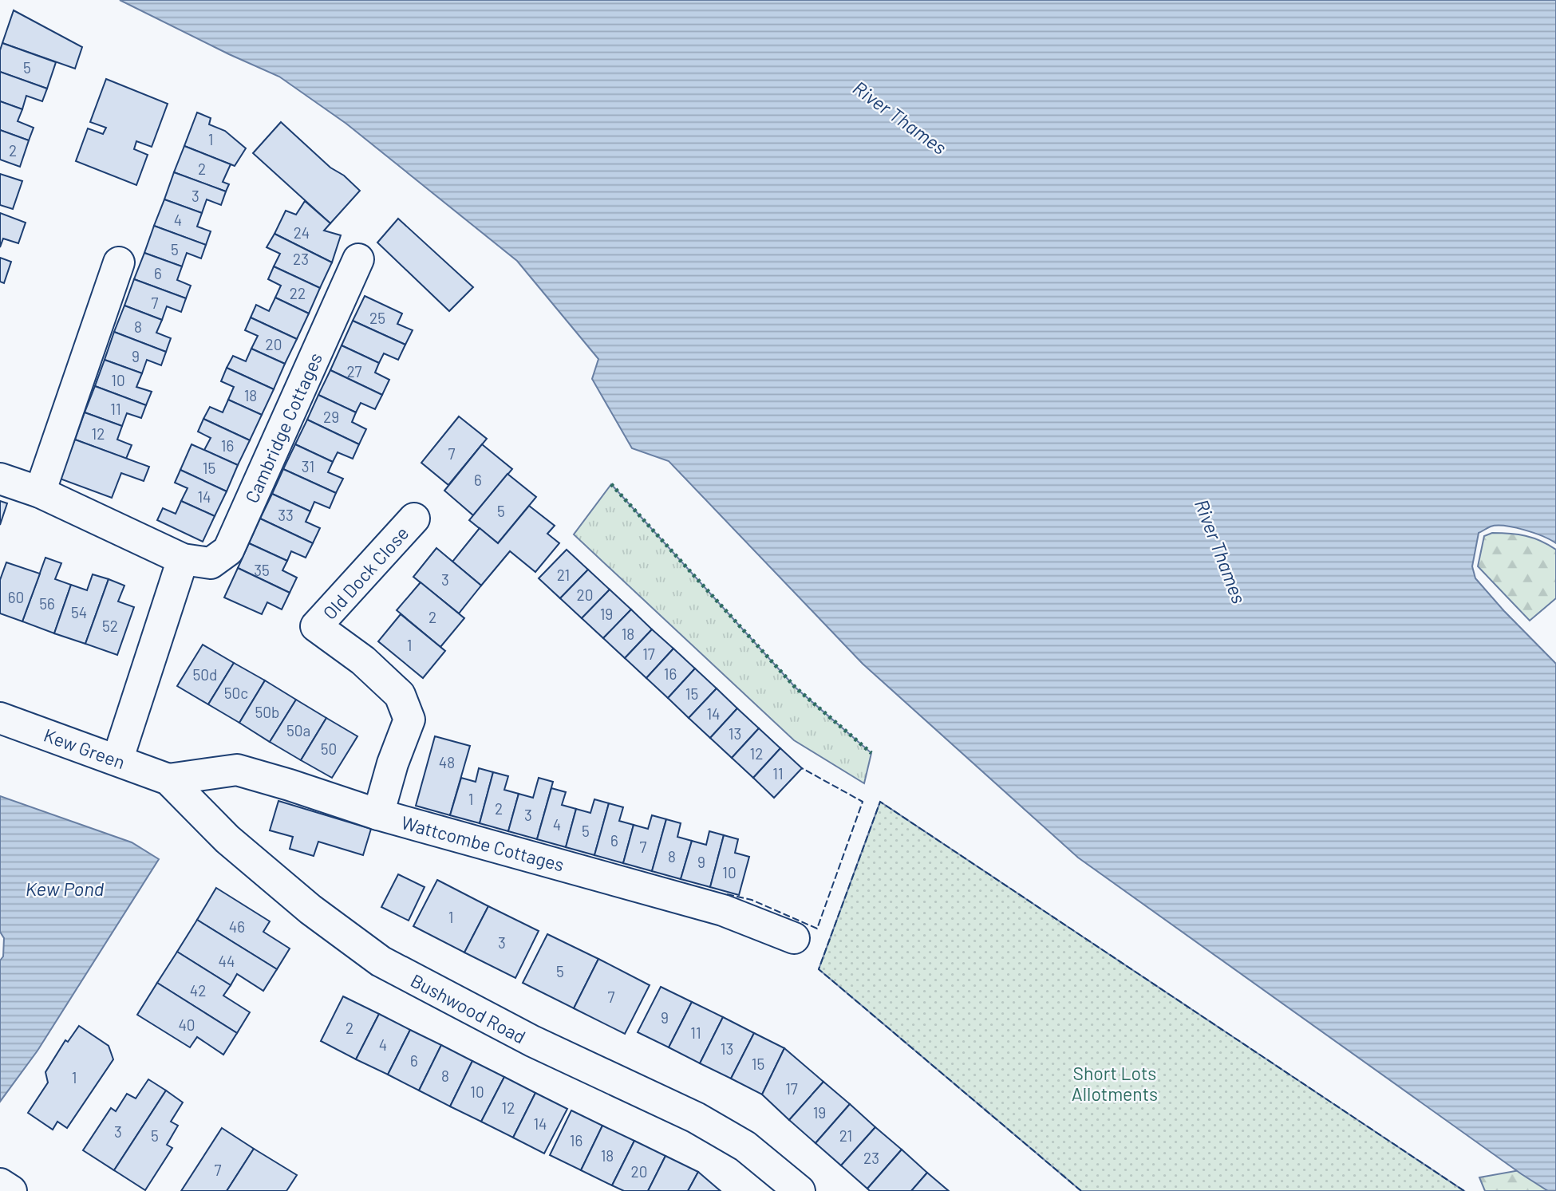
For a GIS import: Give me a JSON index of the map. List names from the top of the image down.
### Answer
{
  "streets": {
    "street": [
      "Cambridge Cottages",
      "Old Dock Close",
      "Kew Green",
      "Wattcombe Cottages",
      "Bushwood Road"
    ]
  },
  "crossings": [
    ["Old Dock Close", "Wattcombe Cottages"],
    ["Kew Green", "Wattcombe Cottages"],
    ["Kew Green", "Bushwood Road"],
    ["Wattcombe Cottages", "Bushwood Road"]
  ],
  "water": ["River Thames", "Kew Pond"],
  "parks": ["Short Lots Allotments"],
  "house_numbers": [
    "5",
    "1",
    "2",
    "2",
    "3",
    "4",
    "24",
    "5",
    "23",
    "6",
    "22",
    "7",
    "25",
    "8",
    "20",
    "9",
    "27",
    "10",
    "18",
    "11",
    "29",
    "12",
    "16",
    "7",
    "31",
    "15",
    "6",
    "14",
    "5",
    "33",
    "35",
    "21",
    "3",
    "20",
    "60",
    "56",
    "54",
    "19",
    "2",
    "52",
    "18",
    "1",
    "17",
    "16",
    "50d",
    "50c",
    "15",
    "50b",
    "14",
    "50a",
    "13",
    "50",
    "12",
    "48",
    "11",
    "1",
    "2",
    "3",
    "4",
    "5",
    "6",
    "7",
    "8",
    "9",
    "10",
    "1",
    "46",
    "3",
    "44",
    "5",
    "42",
    "7",
    "9",
    "40",
    "2",
    "11",
    "4",
    "13",
    "6",
    "15",
    "8",
    "1",
    "17",
    "10",
    "12",
    "19",
    "14",
    "3",
    "5",
    "21",
    "16",
    "18",
    "23",
    "7",
    "20"
  ]
}
